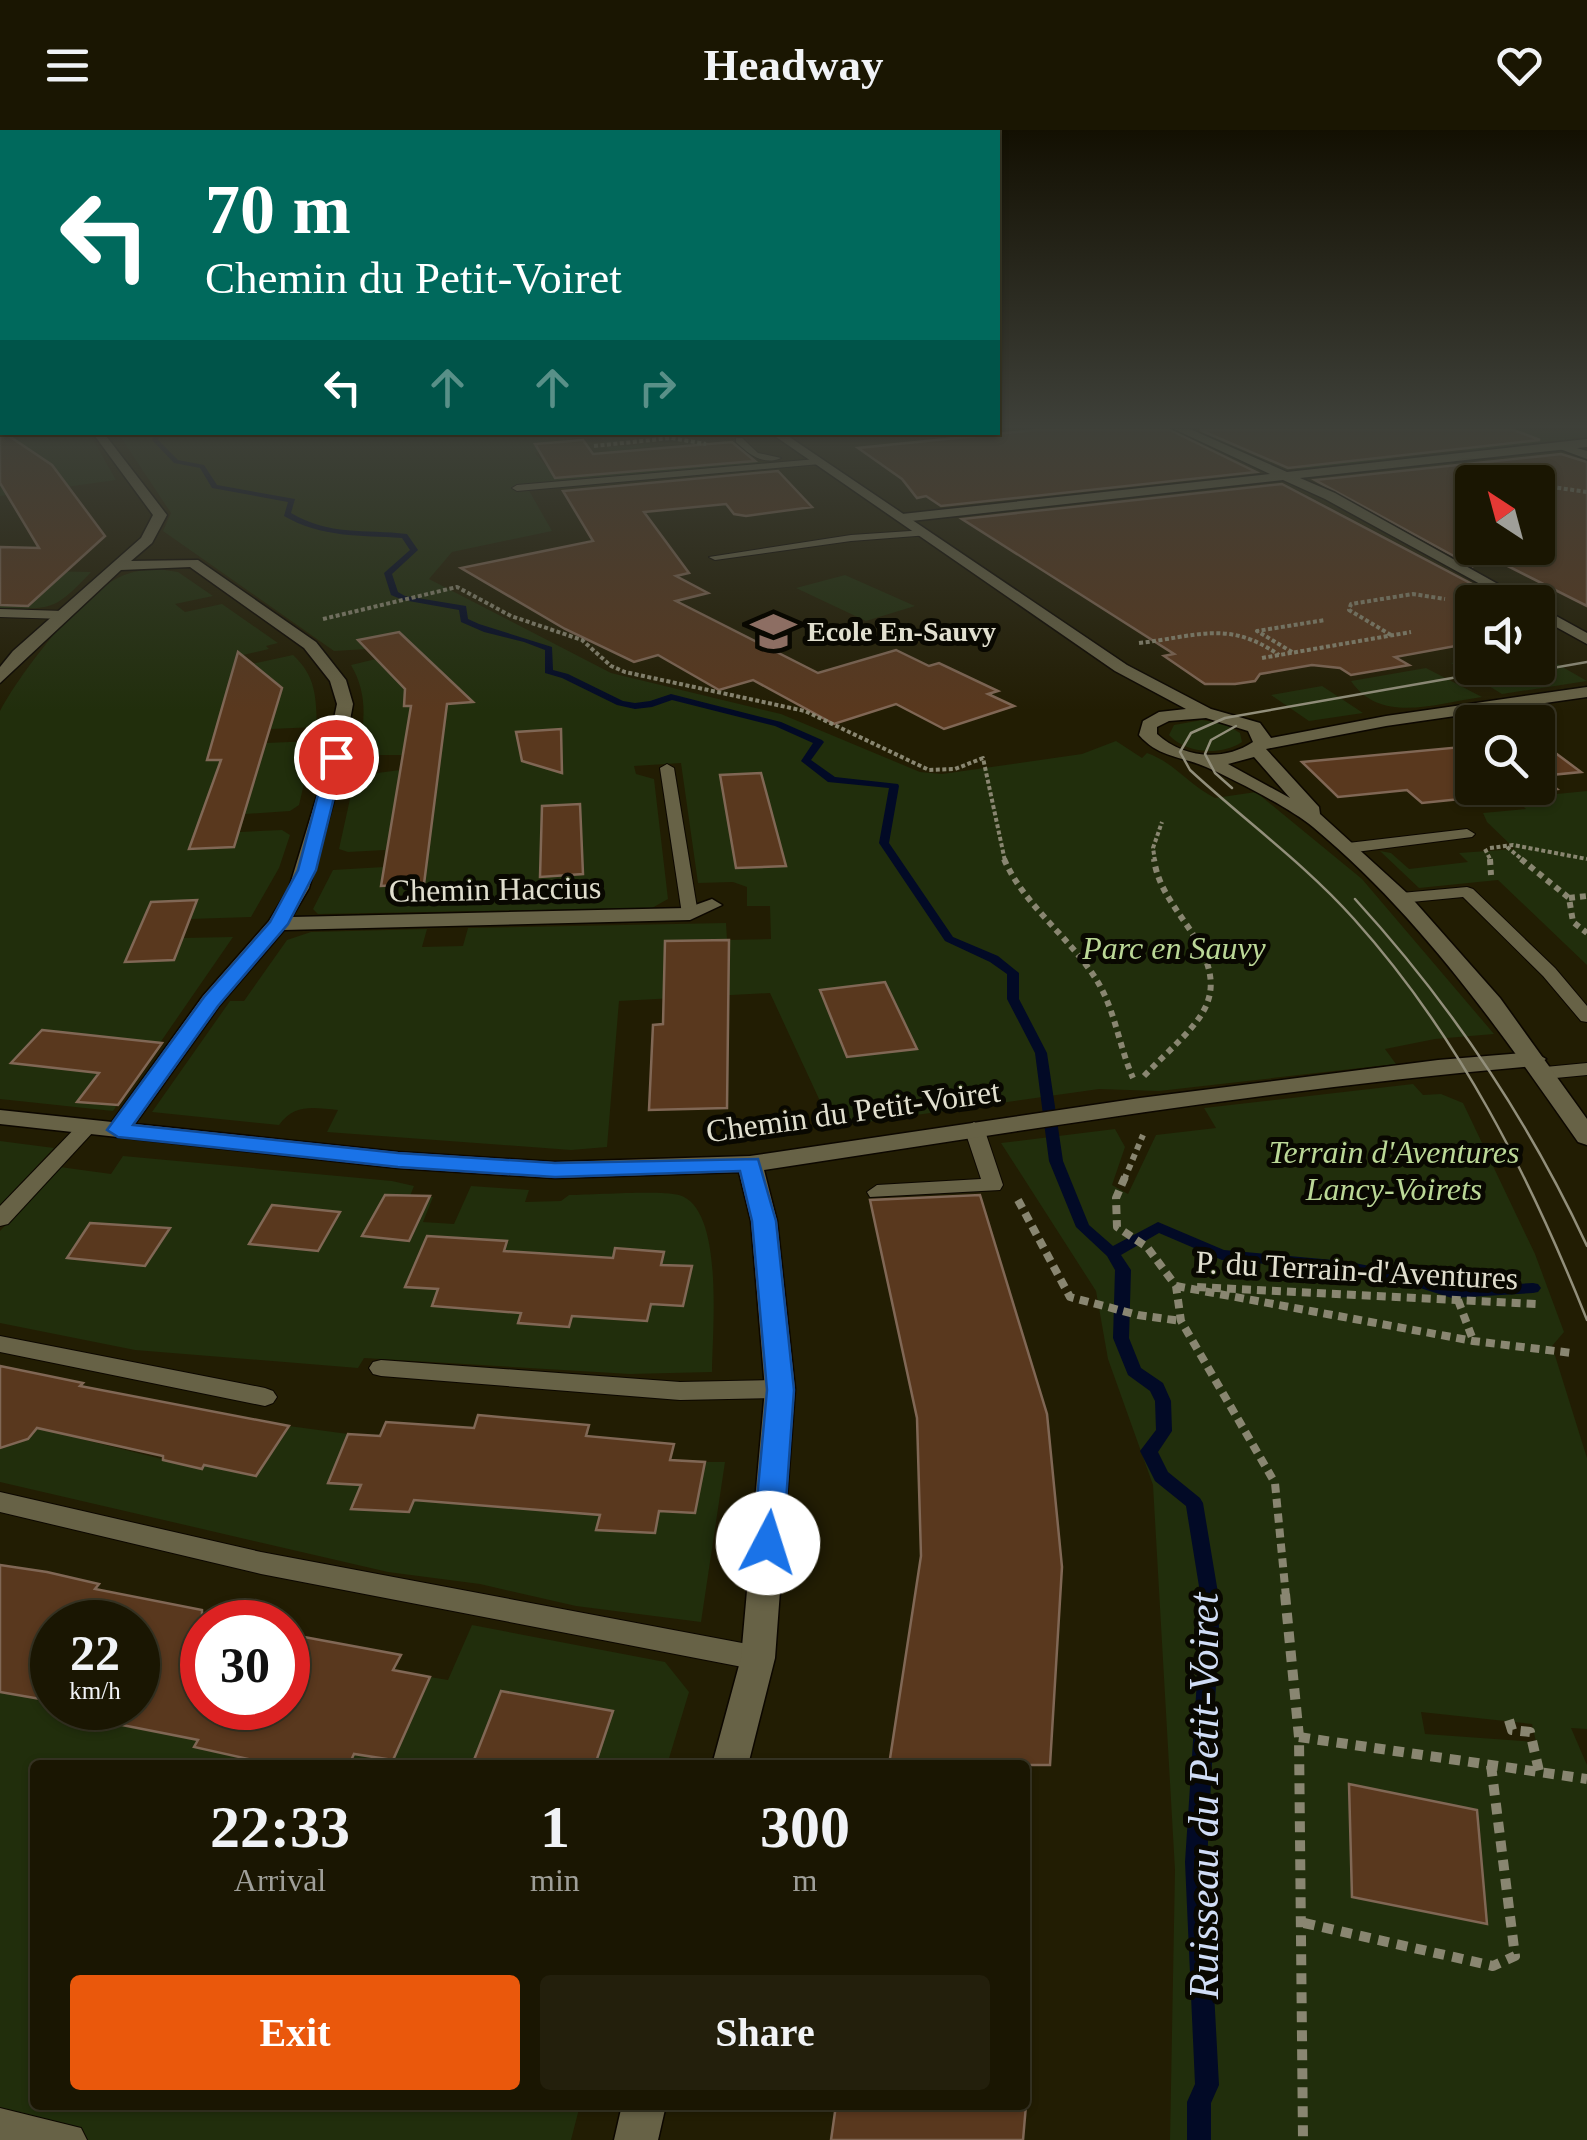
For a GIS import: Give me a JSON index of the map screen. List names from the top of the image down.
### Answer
{
  "streets": {
    "street": ["Chemin Haccius", "Chemin du Petit-Voiret"],
    "path": ["P. du Terrain-d'Aventures"]
  },
  "water": ["Ruisseau du Petit-Voiret"],
  "parks": ["Parc en Sauvy", "Terrain d'Aventures Lancy-Voirets"],
  "places": {
    "school or university": ["Ecole En-Sauvy"]
  },
  "north": "top left",
  "page": {
    "header": "Headway",
    "turn": ["70 m", "Chemin du Petit-Voiret"],
    "speed": "22 km/h",
    "limit": "30",
    "eta": [
      "22:33",
      "Arrival",
      "1",
      "min",
      "300",
      "m"
    ],
    "buttons": ["Exit", "Share"]
  }
}
